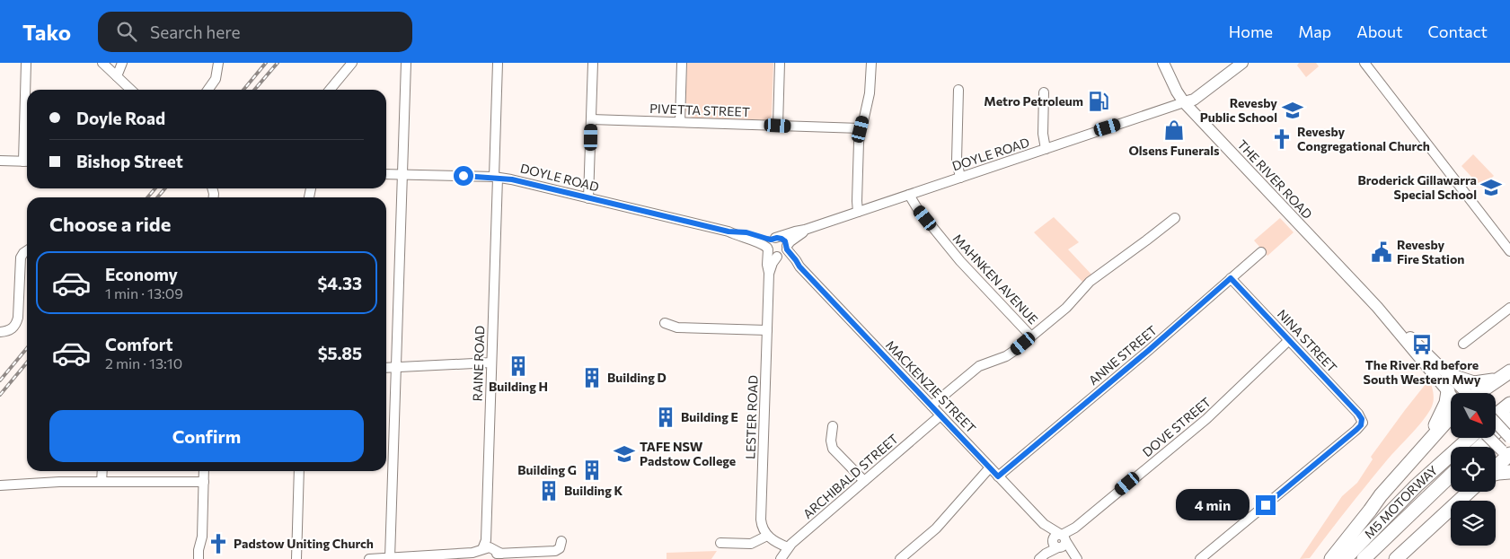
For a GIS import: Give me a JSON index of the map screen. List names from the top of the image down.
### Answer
{
  "streets": {
    "highway": ["M5 MOTORWAY"],
    "main road": ["THE RIVER ROAD"],
    "street": [
      "PIVETTA STREET",
      "DOYLE ROAD",
      "MAHNKEN AVENUE",
      "NINA STREET",
      "ANNE STREET",
      "RAINE ROAD",
      "MACKENZIE STREET",
      "LESTER ROAD",
      "DOVE STREET",
      "ARCHIBALD STREET"
    ]
  },
  "crossings": [
    ["DOYLE ROAD", "THE RIVER ROAD"],
    ["DOYLE ROAD", "MAHNKEN AVENUE"],
    ["DOYLE ROAD", "RAINE ROAD"],
    ["DOYLE ROAD", "MACKENZIE STREET"],
    ["DOYLE ROAD", "LESTER ROAD"],
    ["NINA STREET", "ANNE STREET"],
    ["NINA STREET", "DOVE STREET"],
    ["ANNE STREET", "MACKENZIE STREET"],
    ["MACKENZIE STREET", "LESTER ROAD"],
    ["MACKENZIE STREET", "DOVE STREET"],
    ["MACKENZIE STREET", "ARCHIBALD STREET"]
  ],
  "places": {
    "fuel station": ["Metro Petroleum"],
    "school or university": ["Revesby Public School", "Broderick Gillawarra Special School", "TAFE NSW Padstow College"],
    "shop": ["Olsens Funerals"],
    "church": ["Revesby Congregational Church", "Padstow Uniting Church"],
    "public building": ["Revesby Fire Station"],
    "bus stop": ["The River Rd before South Western Mwy"],
    "building": [
      "Building H",
      "Building D",
      "Building E",
      "Building G",
      "Building K"
    ]
  },
  "north": "bottom right",
  "page": {
    "header": "Tako",
    "search": "Search here",
    "nav": [
      "Home",
      "Map",
      "About",
      "Contact"
    ],
    "banner": ["Doyle Road", "Bishop Street"],
    "heading": "Choose a ride",
    "list": [
      {
        "name": "Economy",
        "note": "1 min · 13:09",
        "value": "$4.33"
      },
      {
        "name": "Comfort",
        "note": "2 min · 13:10",
        "value": "$5.85"
      }
    ],
    "buttons": "Confirm",
    "bubble": "4 min"
  }
}
